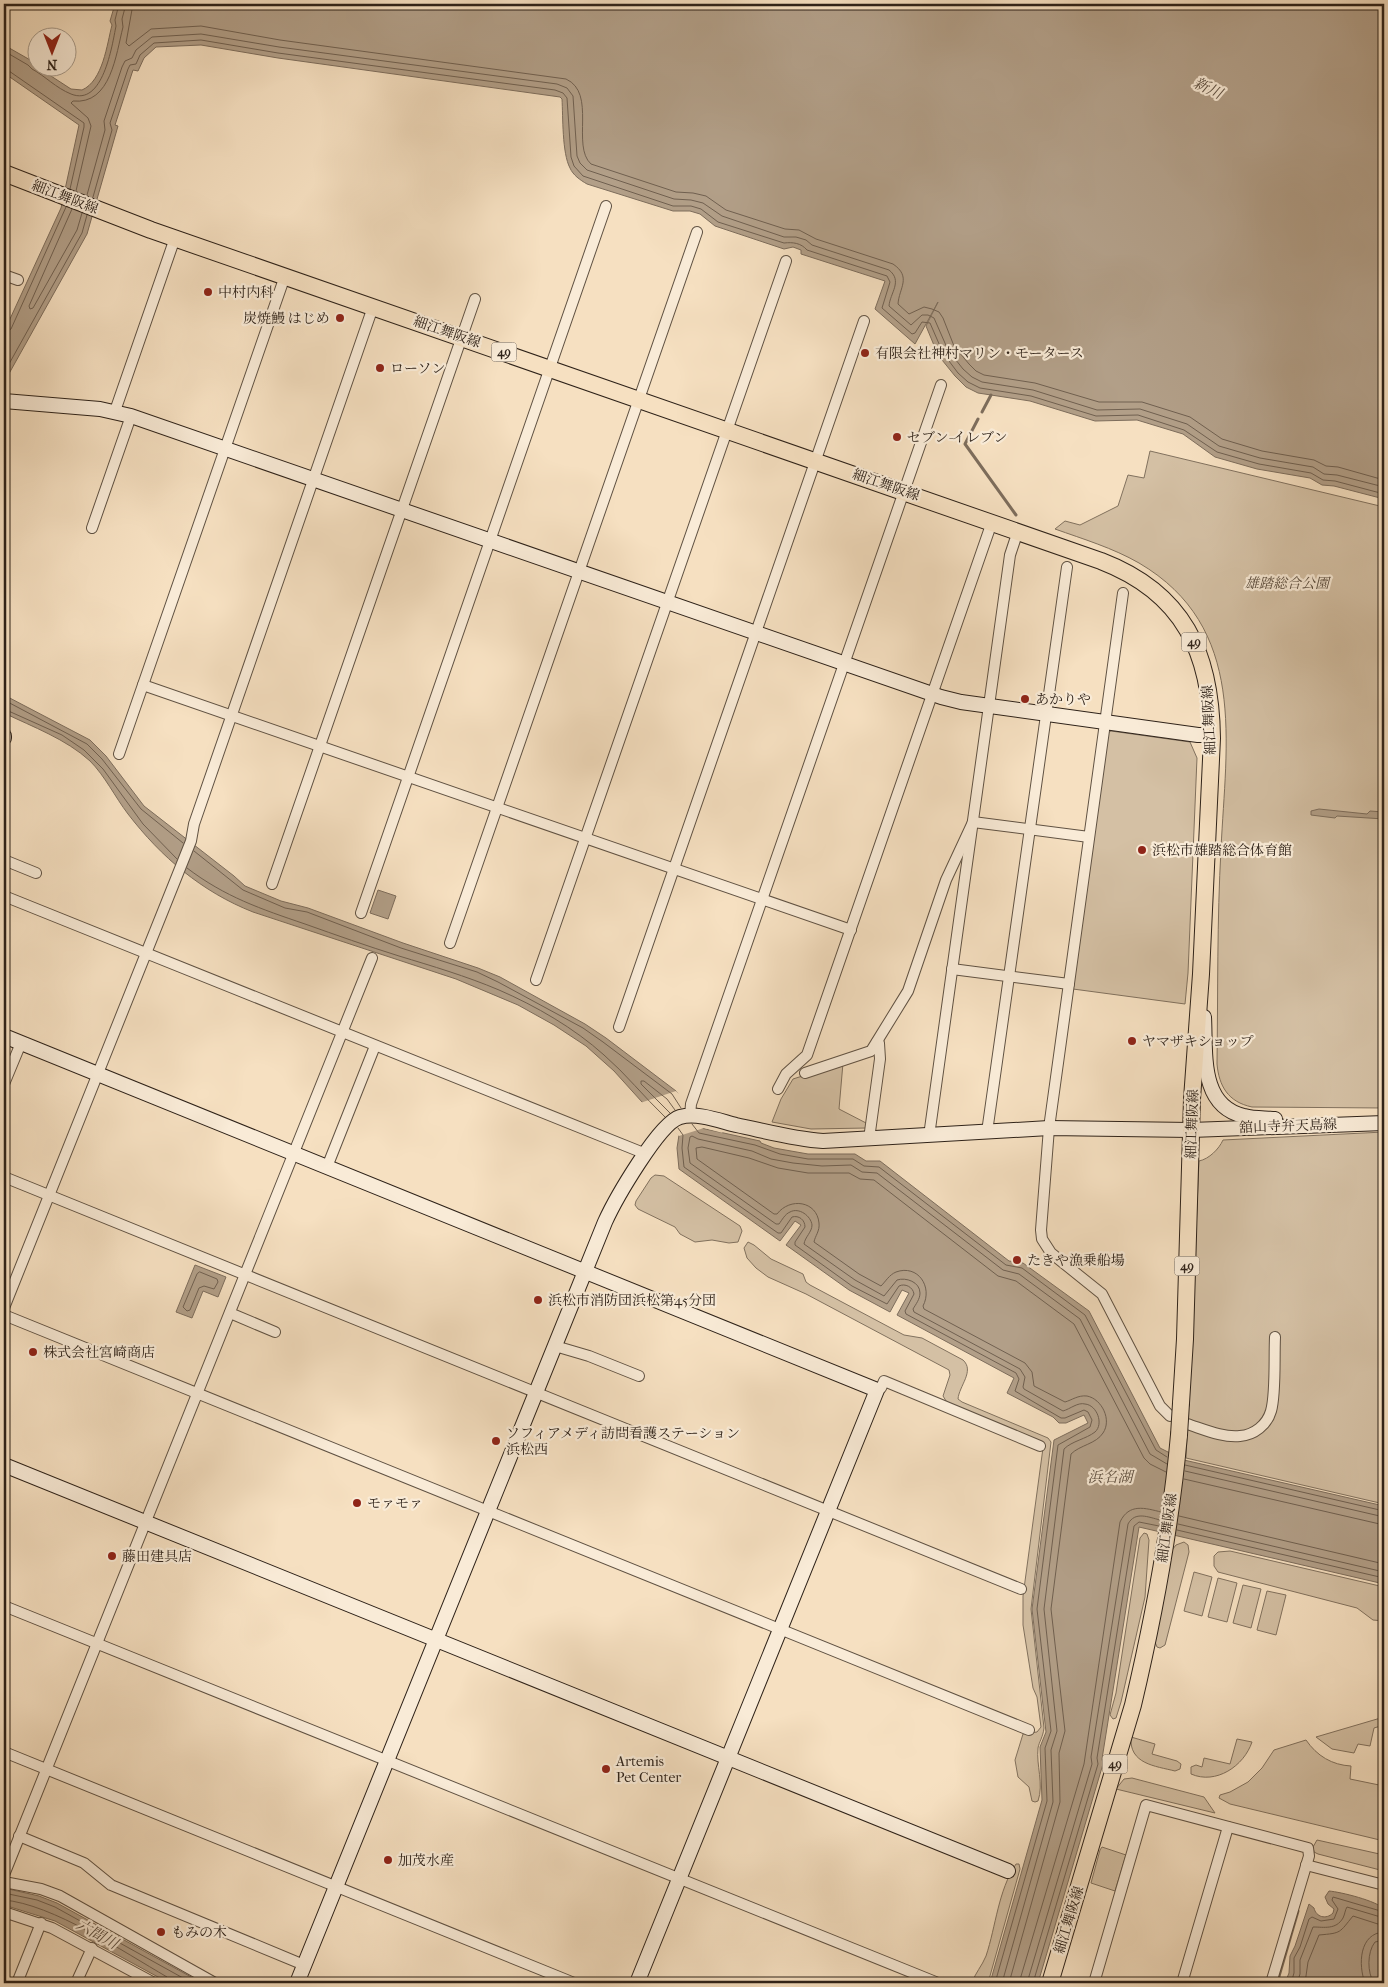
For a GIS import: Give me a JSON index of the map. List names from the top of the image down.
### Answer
{
  "streets": {
    "main road": ["細江舞阪線", "49"],
    "street": ["舘山寺弁天島線"]
  },
  "crossings": [
    ["細江舞阪線", "舘山寺弁天島線"]
  ],
  "water": ["新川", "浜名湖", "六間川"],
  "parks": ["雄踏総合公園"],
  "places": [
    "中村内科",
    "炭焼鰻 はじめ",
    "有限会社神村マリン・モータース",
    "ローソン",
    "セブン-イレブン",
    "あかりや",
    "浜松市雄踏総合体育館",
    "ヤマザキショップ",
    "たきや漁乗船場",
    "浜松市消防団浜松第45分団",
    "株式会社宮崎商店",
    "ソフィアメディ訪問看護ステーション 浜松西",
    "モァモァ",
    "藤田建具店",
    "Artemis Pet Center",
    "加茂水産",
    "もみの木"
  ],
  "north": "bottom"
}
